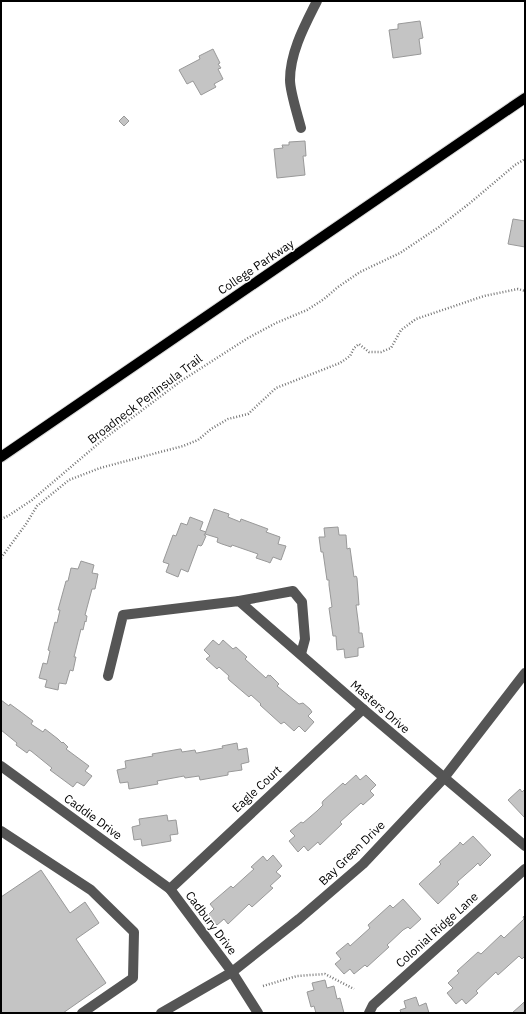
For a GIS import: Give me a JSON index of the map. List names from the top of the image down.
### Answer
{
  "streets": {
    "main road": ["College Parkway"],
    "street": [
      "Masters Drive",
      "Eagle Court",
      "Caddie Drive",
      "Bay Green Drive",
      "Cadbury Drive",
      "Colonial Ridge Lane"
    ],
    "path": ["Broadneck Peninsula Trail"]
  },
  "crossings": [
    ["Masters Drive", "Eagle Court"],
    ["Masters Drive", "Bay Green Drive"],
    ["Eagle Court", "Caddie Drive"],
    ["Eagle Court", "Cadbury Drive"],
    ["Caddie Drive", "Cadbury Drive"],
    ["Bay Green Drive", "Cadbury Drive"]
  ]
}
